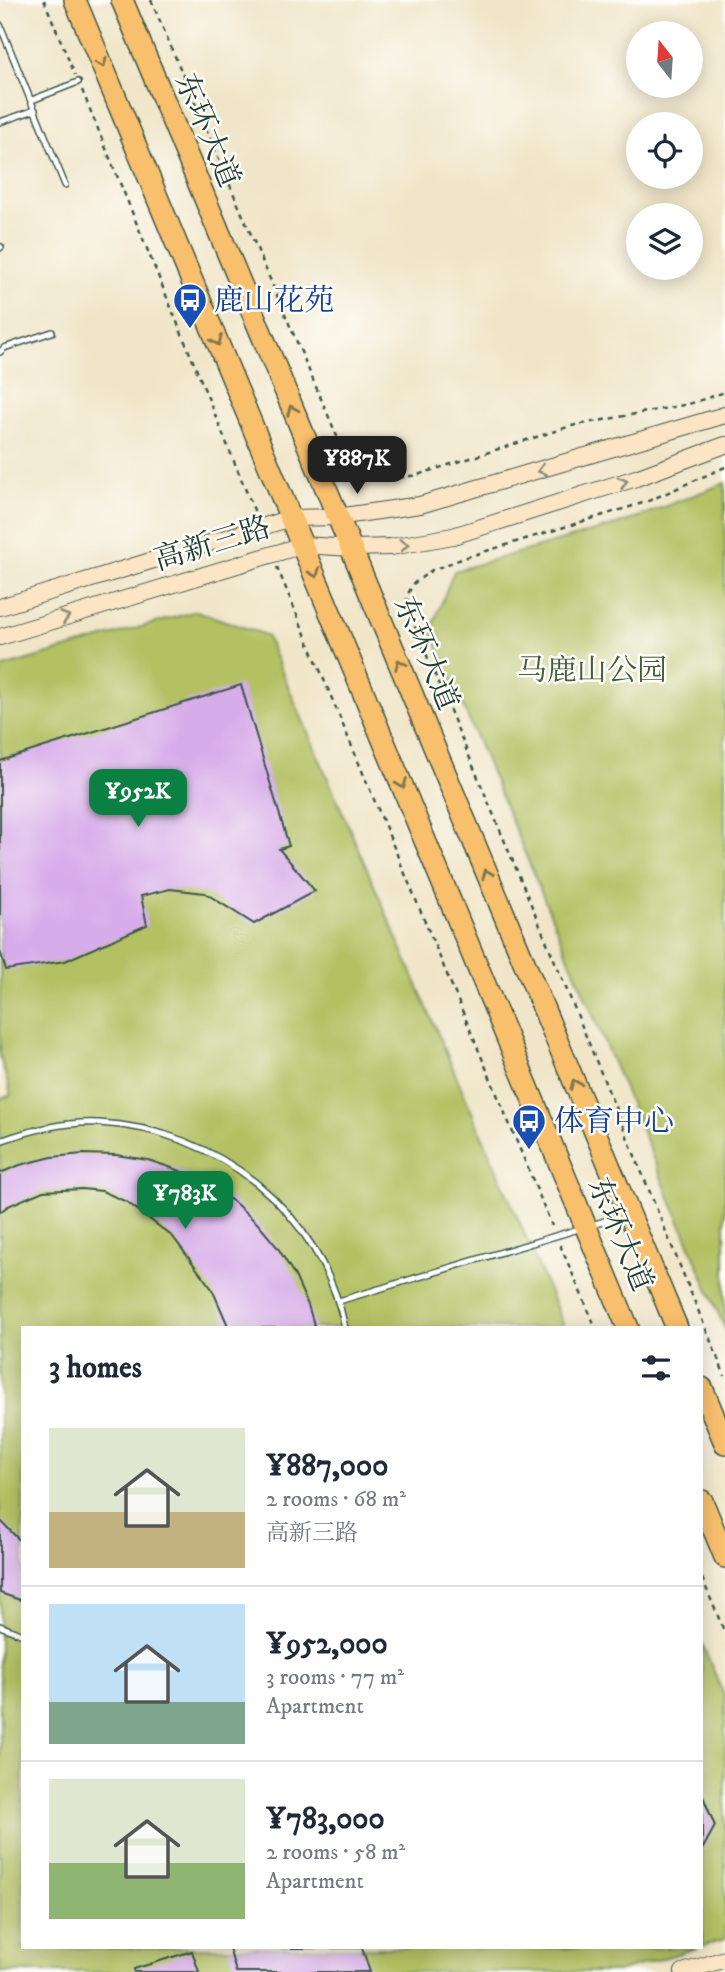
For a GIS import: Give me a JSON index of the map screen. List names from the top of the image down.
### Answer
{
  "streets": {
    "highway": ["东环大道"],
    "main road": ["高新三路"]
  },
  "crossings": [
    ["东环大道", "高新三路"]
  ],
  "parks": ["马鹿山公园"],
  "places": {
    "bus stop": ["鹿山花苑", "体育中心"]
  },
  "north": "top",
  "page": {
    "price": ["¥887K", "¥952K", "¥783K"],
    "heading": "3 homes",
    "list": [
      {
        "name": "¥887,000",
        "note": "2 rooms · 68 m² · 高新三路"
      },
      {
        "name": "¥952,000",
        "note": "3 rooms · 77 m² · Apartment"
      },
      {
        "name": "¥783,000",
        "note": "2 rooms · 58 m² · Apartment"
      }
    ]
  }
}
